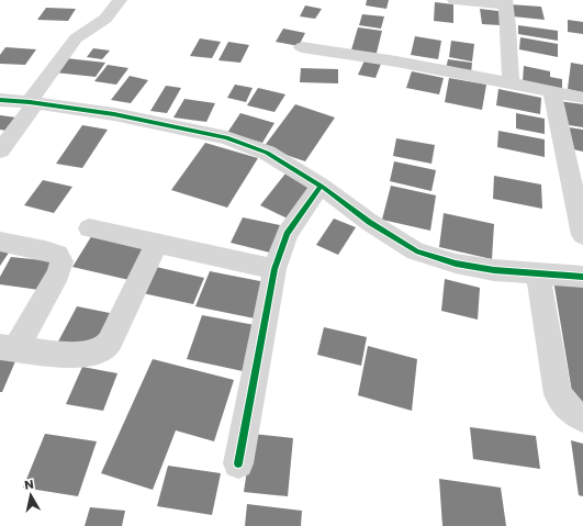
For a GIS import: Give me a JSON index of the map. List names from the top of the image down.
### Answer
{
  "north": "top"
}
